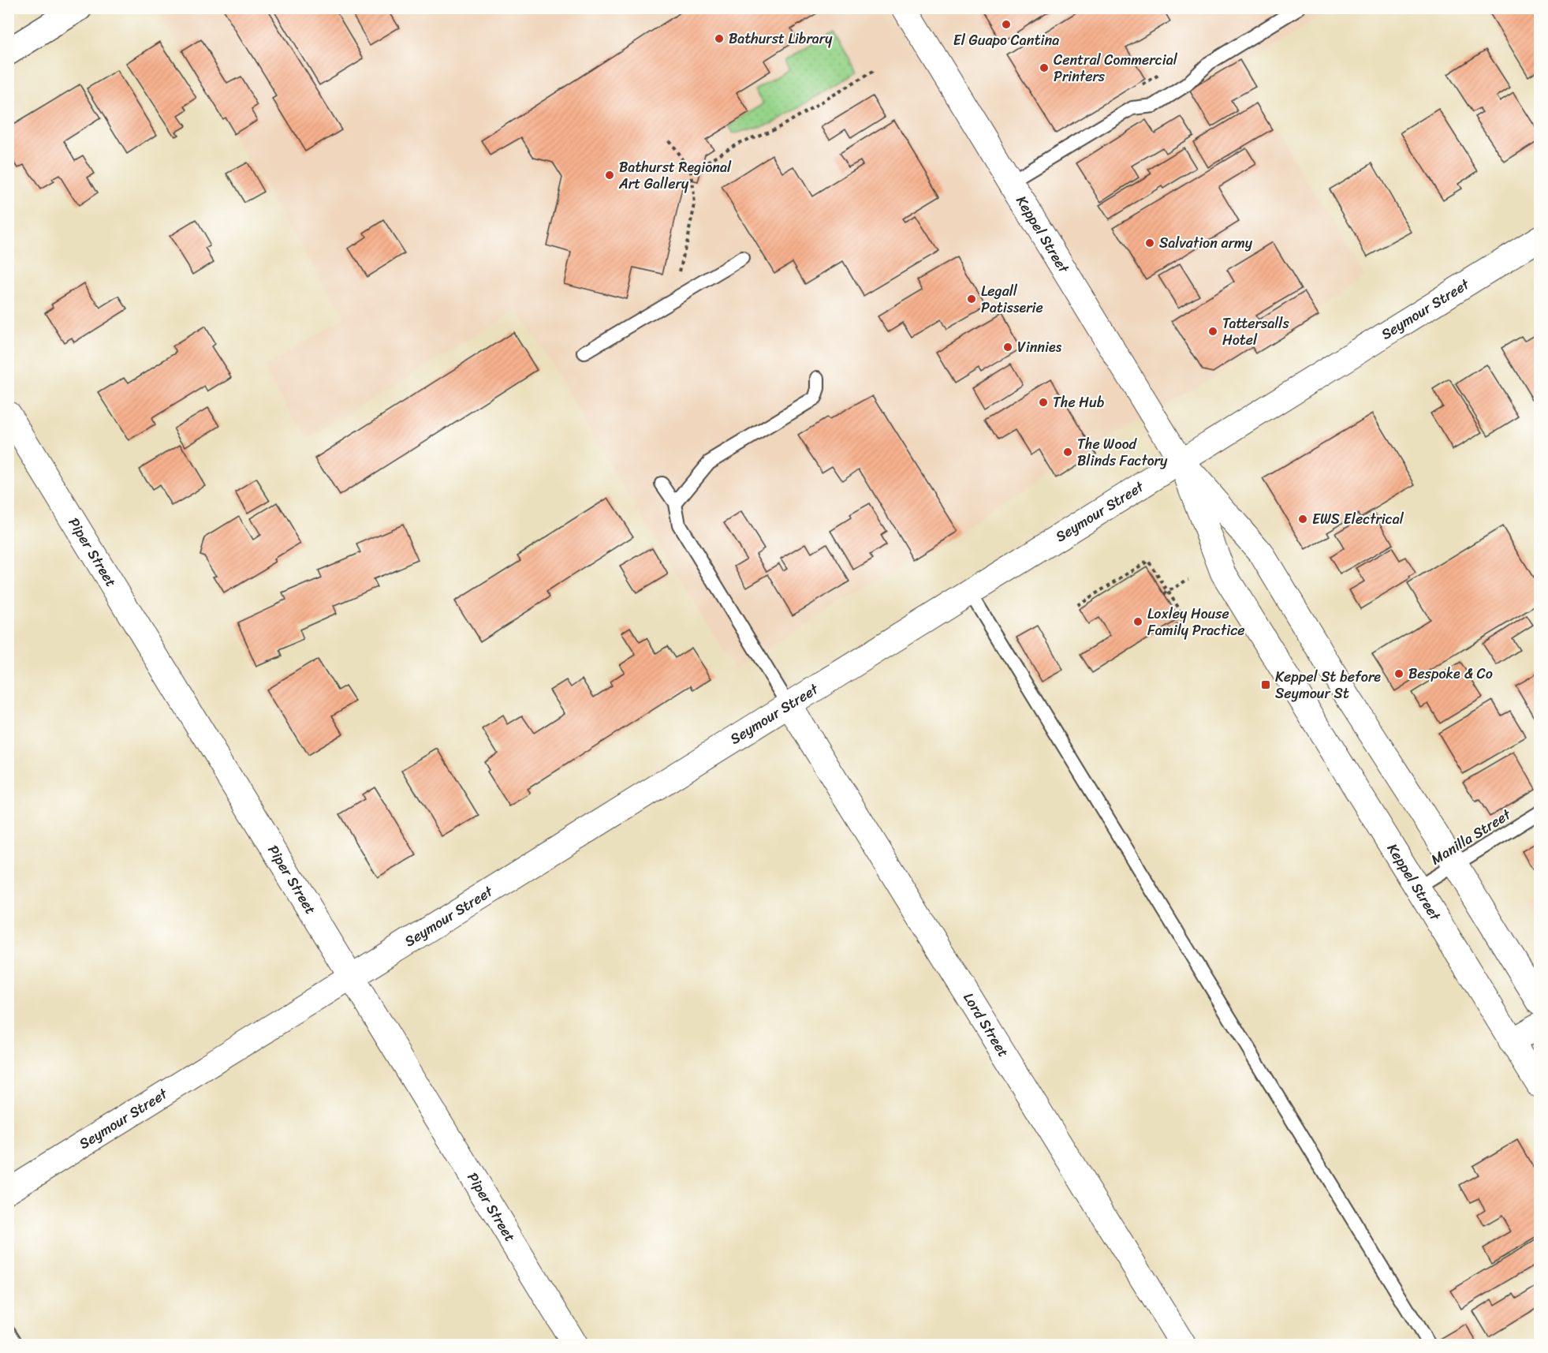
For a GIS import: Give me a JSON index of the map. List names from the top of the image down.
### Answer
{
  "streets": {
    "street": [
      "Keppel Street",
      "Seymour Street",
      "Piper Street",
      "Lord Street"
    ],
    "lane": ["Manilla Street"]
  },
  "crossings": [
    ["Keppel Street", "Seymour Street"],
    ["Keppel Street", "Manilla Street"],
    ["Seymour Street", "Piper Street"],
    ["Seymour Street", "Lord Street"]
  ],
  "places": {
    "other": [
      "El Guapo Cantina",
      "Bathurst Library",
      "Central Commercial Printers",
      "Bathurst Regional Art Gallery",
      "Salvation army",
      "Legall Patisserie",
      "Tattersalls Hotel",
      "Vinnies",
      "The Hub",
      "The Wood Blinds Factory",
      "EWS Electrical",
      "Loxley House Family Practice",
      "Bespoke & Co"
    ],
    "transit": ["Keppel St before Seymour St"]
  }
}
